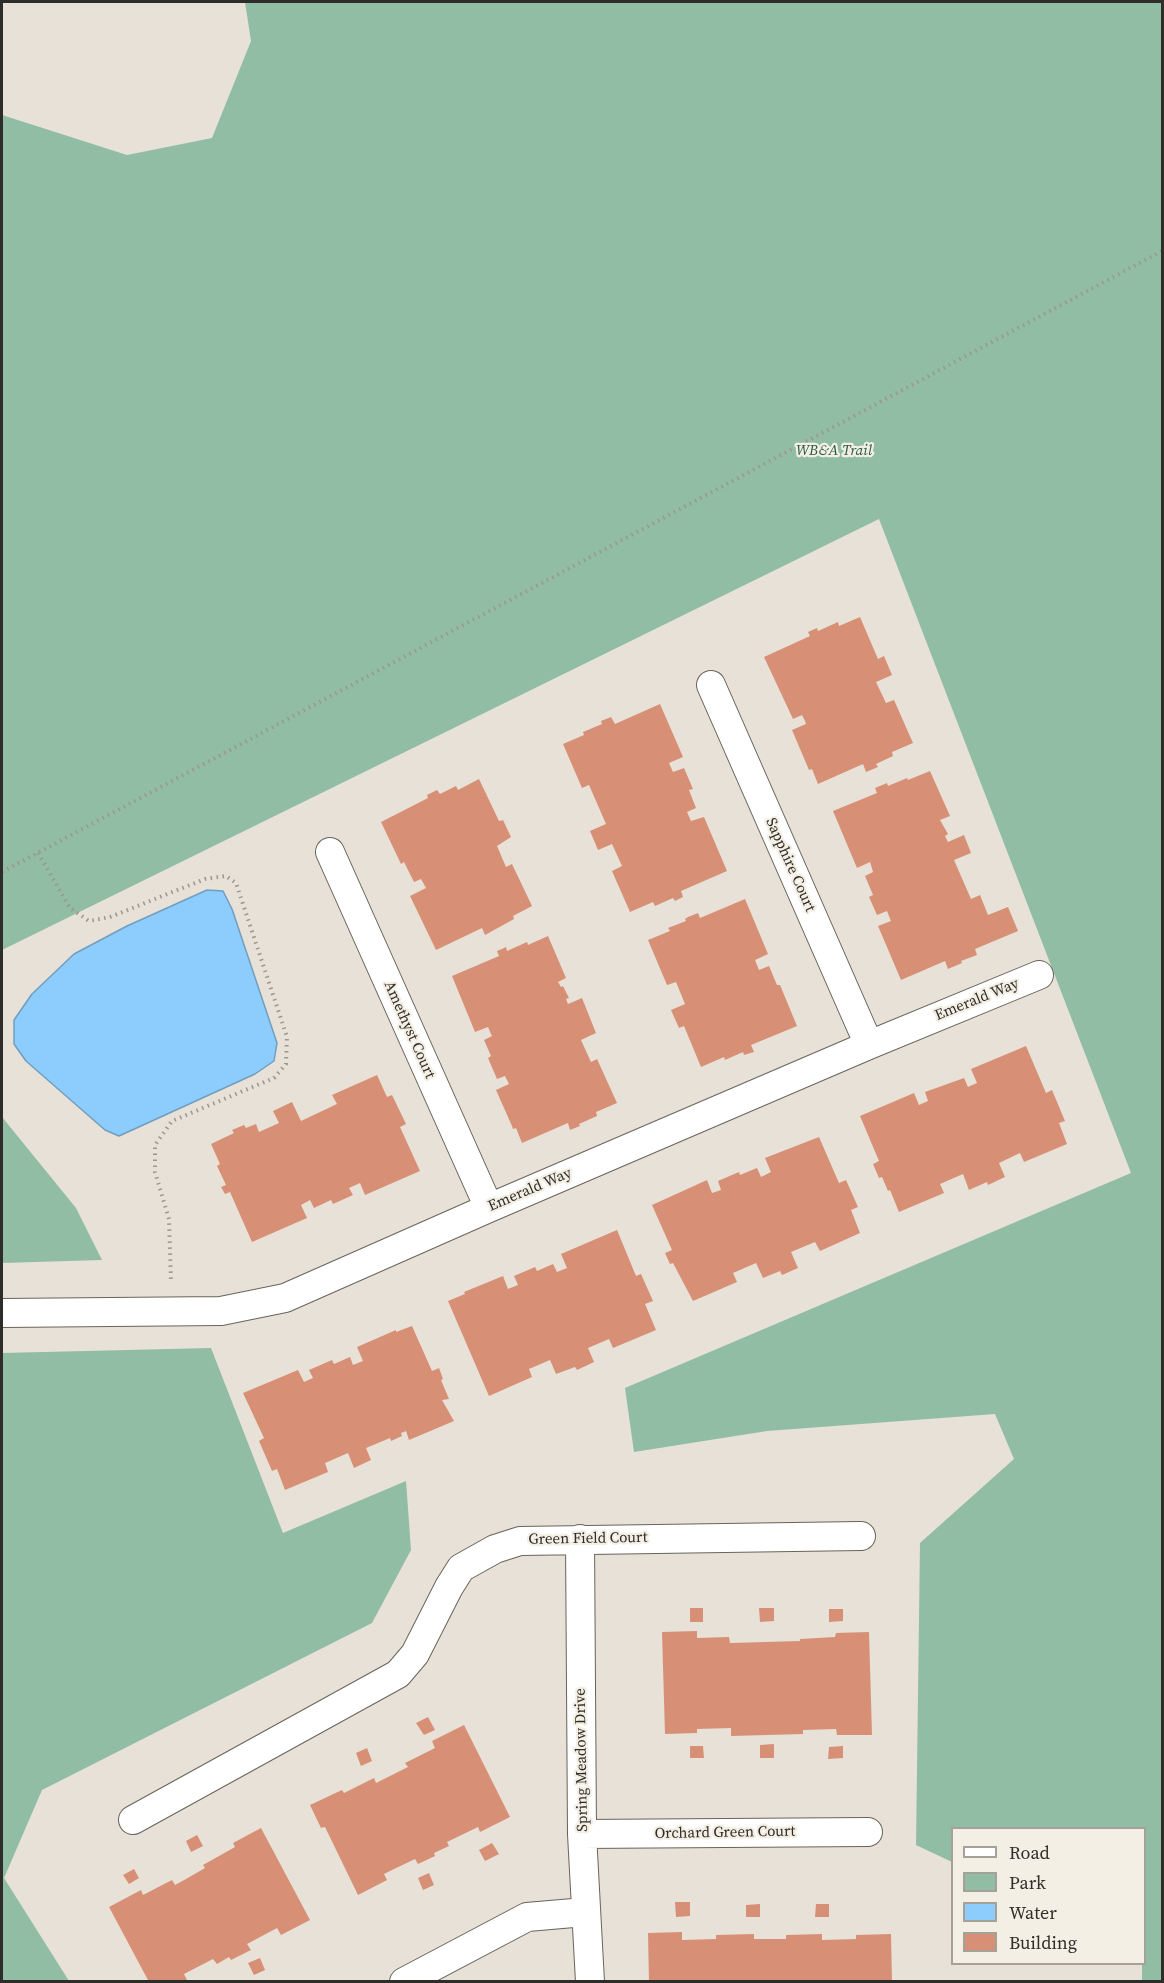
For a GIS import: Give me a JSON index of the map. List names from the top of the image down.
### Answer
{
  "streets": {
    "street": [
      "Sapphire Court",
      "Emerald Way",
      "Amethyst Court",
      "Green Field Court",
      "Spring Meadow Drive",
      "Orchard Green Court"
    ]
  },
  "crossings": [
    ["Sapphire Court", "Emerald Way"],
    ["Emerald Way", "Amethyst Court"],
    ["Green Field Court", "Spring Meadow Drive"],
    ["Spring Meadow Drive", "Orchard Green Court"]
  ],
  "parks": ["WB&A Trail"],
  "legend": [
    "Road",
    "Park",
    "Water",
    "Building"
  ]
}
